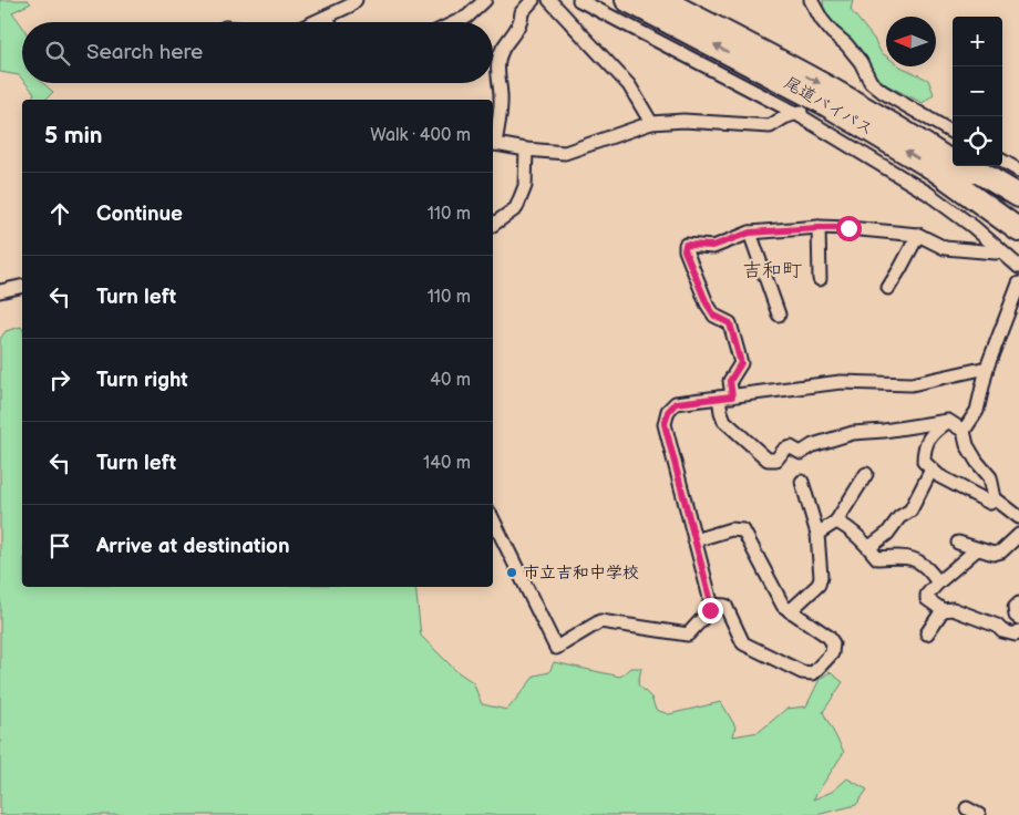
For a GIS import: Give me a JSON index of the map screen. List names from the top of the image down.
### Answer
{
  "streets": {
    "highway": ["尾道バイパス"]
  },
  "districts": ["吉和町"],
  "places": ["市立吉和中学校"],
  "north": "left",
  "page": {
    "map_buttons": ["+", "−"],
    "search": "Search here",
    "heading": ["5 min", "Walk · 400 m"],
    "list": [
      ["Continue", "110 m"],
      ["Turn left", "110 m"],
      ["Turn right", "40 m"],
      ["Turn left", "140 m"],
      "Arrive at destination"
    ]
  }
}
